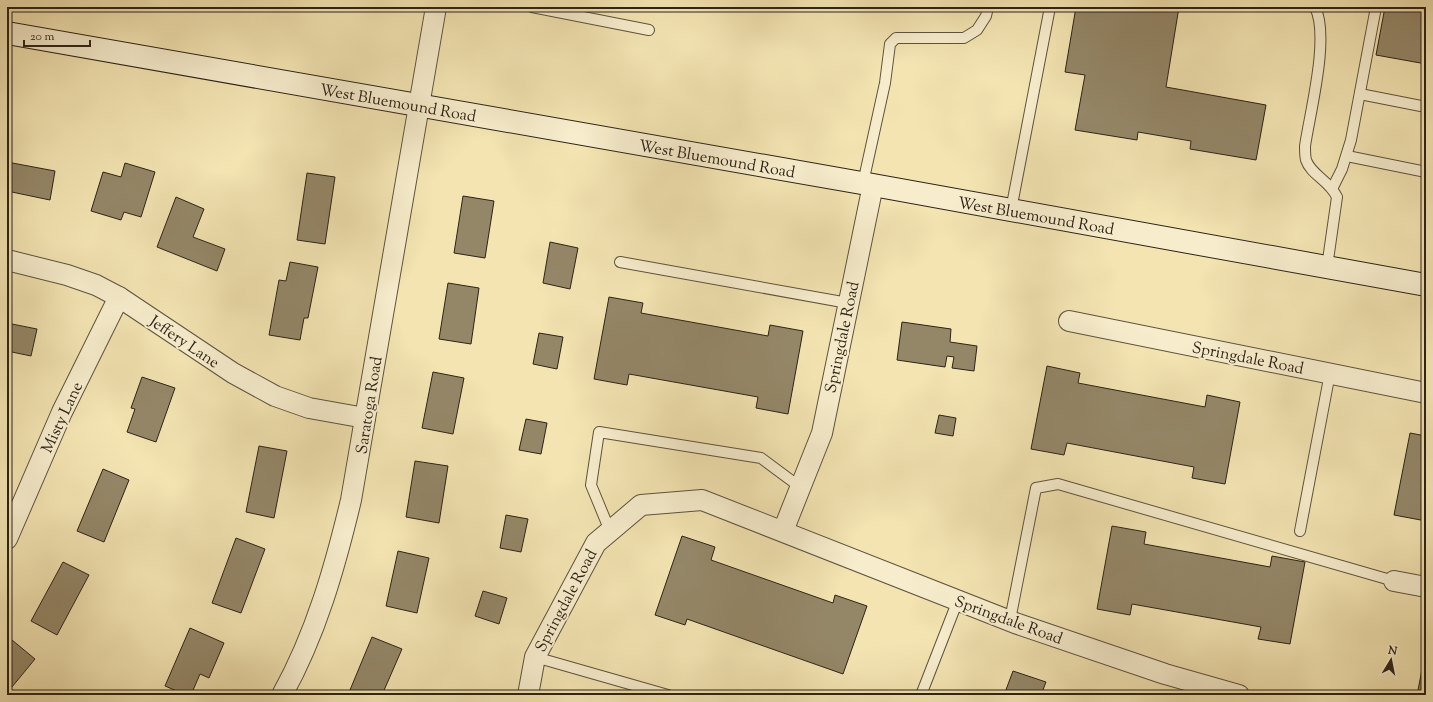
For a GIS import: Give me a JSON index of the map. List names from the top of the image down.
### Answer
{
  "streets": {
    "main road": ["West Bluemound Road"],
    "street": [
      "Springdale Road",
      "Jeffery Lane",
      "Saratoga Road",
      "Misty Lane"
    ]
  },
  "crossings": [
    ["West Bluemound Road", "Springdale Road"],
    ["West Bluemound Road", "Saratoga Road"],
    ["Jeffery Lane", "Saratoga Road"],
    ["Jeffery Lane", "Misty Lane"]
  ],
  "scale_bar": "20 m",
  "north": "top"
}
